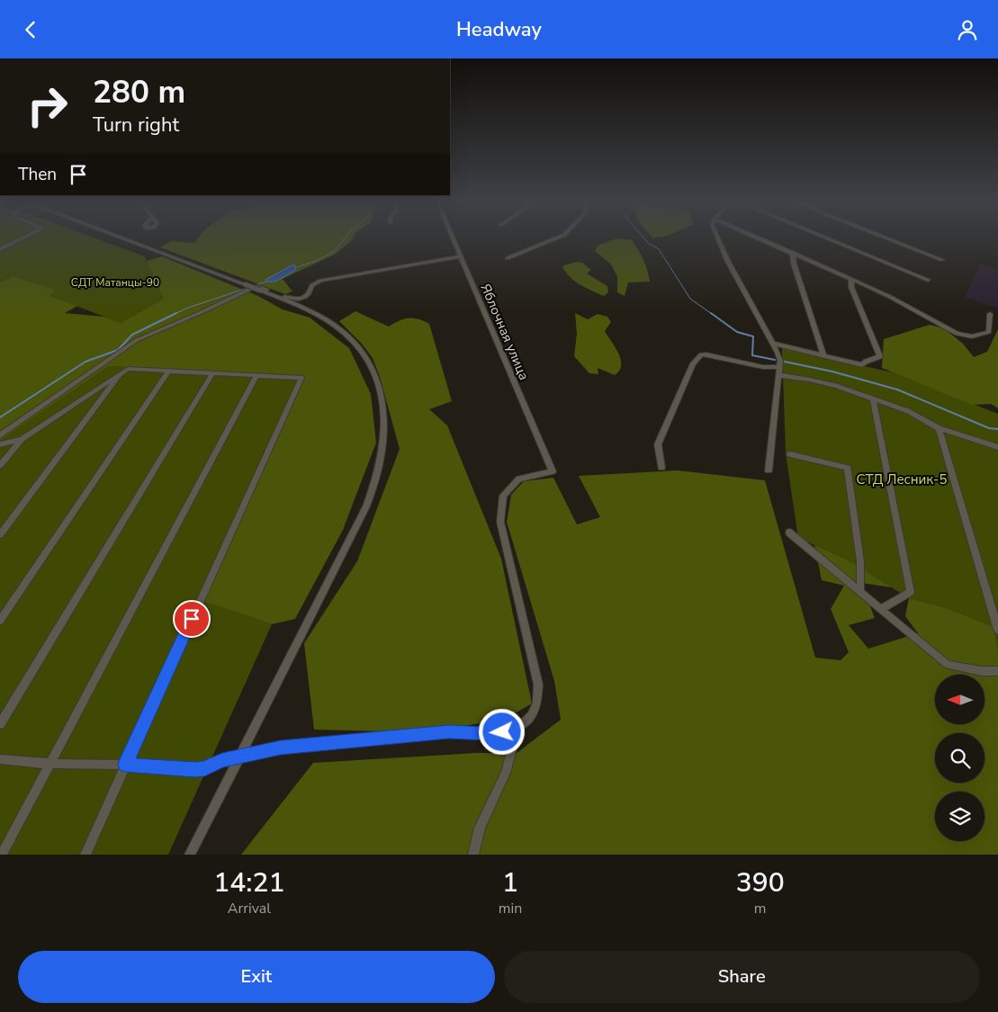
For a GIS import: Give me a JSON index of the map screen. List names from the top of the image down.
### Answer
{
  "streets": {
    "street": ["Яблочная улица"]
  },
  "parks": ["СДТ Матанцы-90", "СТД Лесник-5"],
  "north": "left",
  "page": {
    "header": "Headway",
    "turn": ["280 m", "Turn right"],
    "then": "Then",
    "eta": [
      "14:21",
      "Arrival",
      "1",
      "min",
      "390",
      "m"
    ],
    "buttons": ["Exit", "Share"]
  }
}
